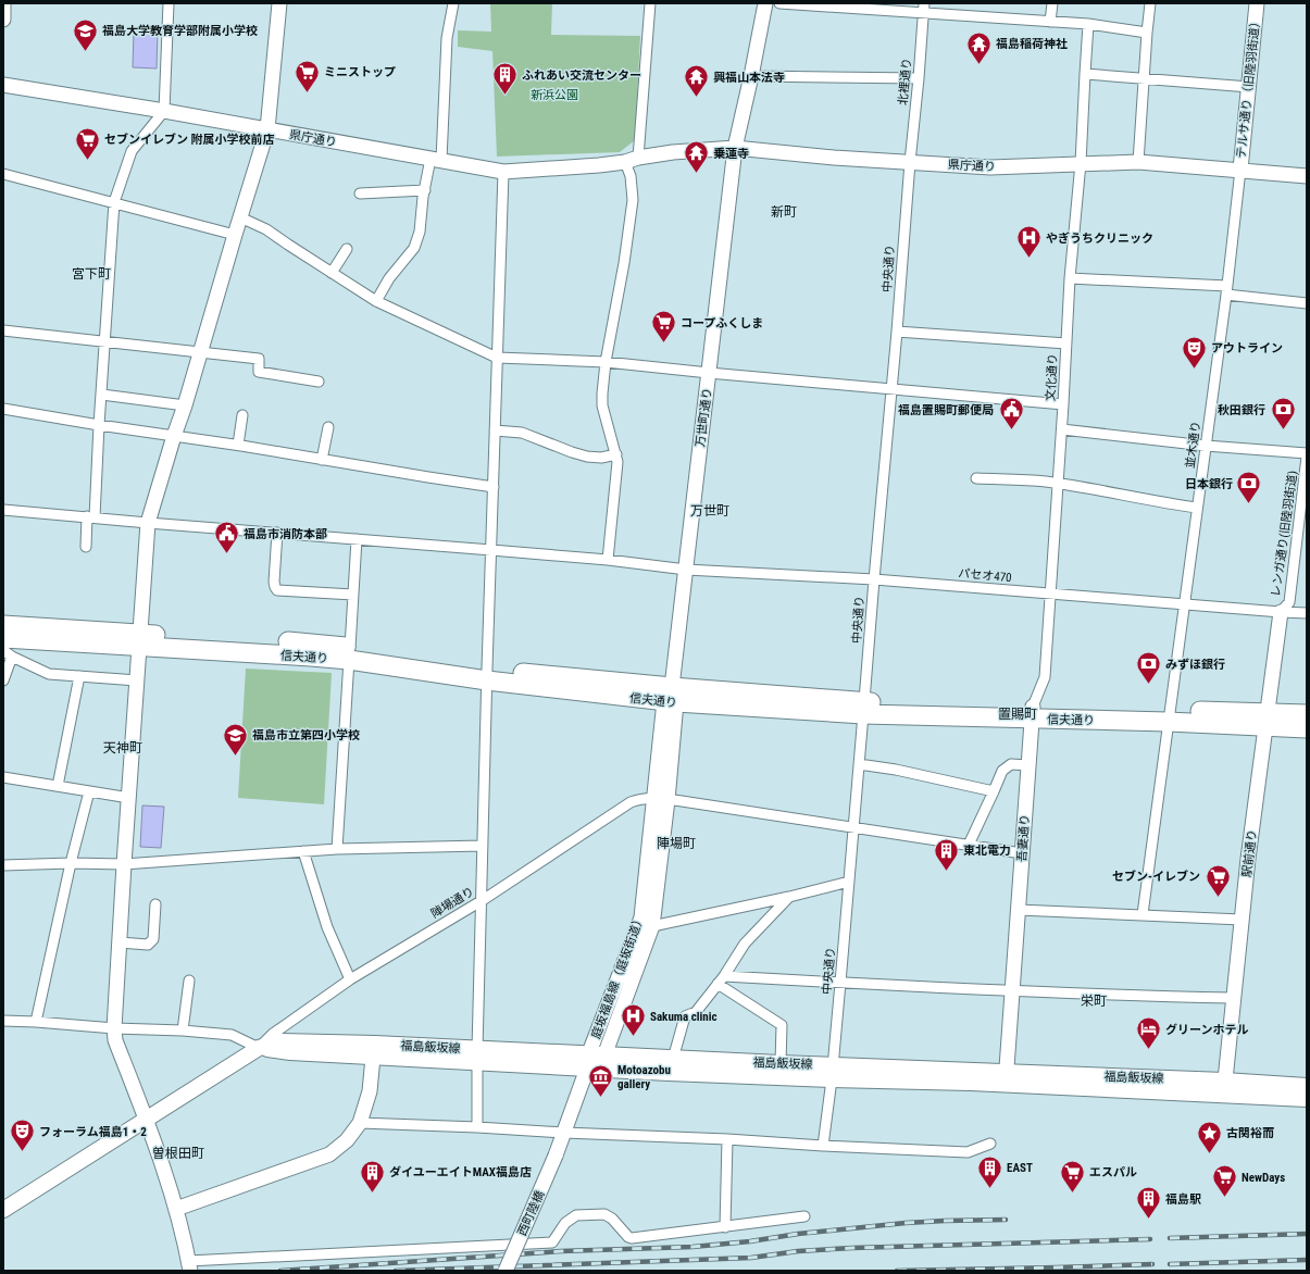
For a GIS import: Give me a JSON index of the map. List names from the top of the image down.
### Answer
{
  "streets": {
    "highway": ["信夫通り"],
    "main road": ["福島飯坂線"],
    "street": [
      "北裡通り",
      "テルサ通り（旧陸羽街道）",
      "県庁通り",
      "中央通り",
      "文化通り",
      "万世町通り",
      "並木通り",
      "レンガ通り(旧陸羽街道)",
      "パセオ470",
      "吾妻通り",
      "駅前通り",
      "陣場通り",
      "庭坂福島線（庭坂街道）",
      "西町陸橋"
    ]
  },
  "crossings": [
    ["北裡通り", "県庁通り"],
    ["北裡通り", "中央通り"],
    ["テルサ通り（旧陸羽街道）", "県庁通り"],
    ["テルサ通り（旧陸羽街道）", "並木通り"],
    ["県庁通り", "中央通り"],
    ["県庁通り", "文化通り"],
    ["県庁通り", "万世町通り"],
    ["県庁通り", "並木通り"],
    ["中央通り", "パセオ470"],
    ["中央通り", "信夫通り"],
    ["中央通り", "陣場通り"],
    ["中央通り", "福島飯坂線"],
    ["文化通り", "パセオ470"],
    ["文化通り", "吾妻通り"],
    ["万世町通り", "パセオ470"],
    ["万世町通り", "信夫通り"],
    ["万世町通り", "庭坂福島線（庭坂街道）"],
    ["並木通り", "パセオ470"],
    ["並木通り", "信夫通り"],
    ["レンガ通り(旧陸羽街道)", "パセオ470"],
    ["レンガ通り(旧陸羽街道)", "駅前通り"],
    ["パセオ470", "吾妻通り"],
    ["パセオ470", "駅前通り"],
    ["信夫通り", "吾妻通り"],
    ["信夫通り", "駅前通り"],
    ["信夫通り", "庭坂福島線（庭坂街道）"],
    ["吾妻通り", "陣場通り"],
    ["吾妻通り", "福島飯坂線"],
    ["駅前通り", "福島飯坂線"],
    ["陣場通り", "庭坂福島線（庭坂街道）"],
    ["庭坂福島線（庭坂街道）", "福島飯坂線"],
    ["庭坂福島線（庭坂街道）", "西町陸橋"]
  ],
  "districts": [
    "新町",
    "宮下町",
    "万世町",
    "置賜町",
    "天神町",
    "陣場町",
    "栄町",
    "曽根田町"
  ],
  "parks": ["新浜公園"],
  "places": {
    "school or university": ["福島大学教育学部附属小学校", "福島市立第四小学校"],
    "temple": ["福島稲荷神社", "興福山本法寺", "乗蓮寺"],
    "supermarket": [
      "ミニストップ",
      "セブンイレブン 附属小学校前店",
      "コープふくしま",
      "セブン-イレブン",
      "エスパル",
      "NewDays"
    ],
    "building": [
      "ふれあい交流センター",
      "東北電力",
      "EAST",
      "ダイユーエイトMAX福島店",
      "福島駅"
    ],
    "hospital": ["やぎうちクリニック", "Sakuma clinic"],
    "theatre": ["アウトライン", "フォーラム福島1・2"],
    "public building": ["福島置賜町郵便局", "福島市消防本部"],
    "bank": ["秋田銀行", "日本銀行", "みずほ銀行"],
    "hotel": ["グリーンホテル"],
    "museum": ["Motoazobu gallery"],
    "place": ["古関裕而"]
  }
}
